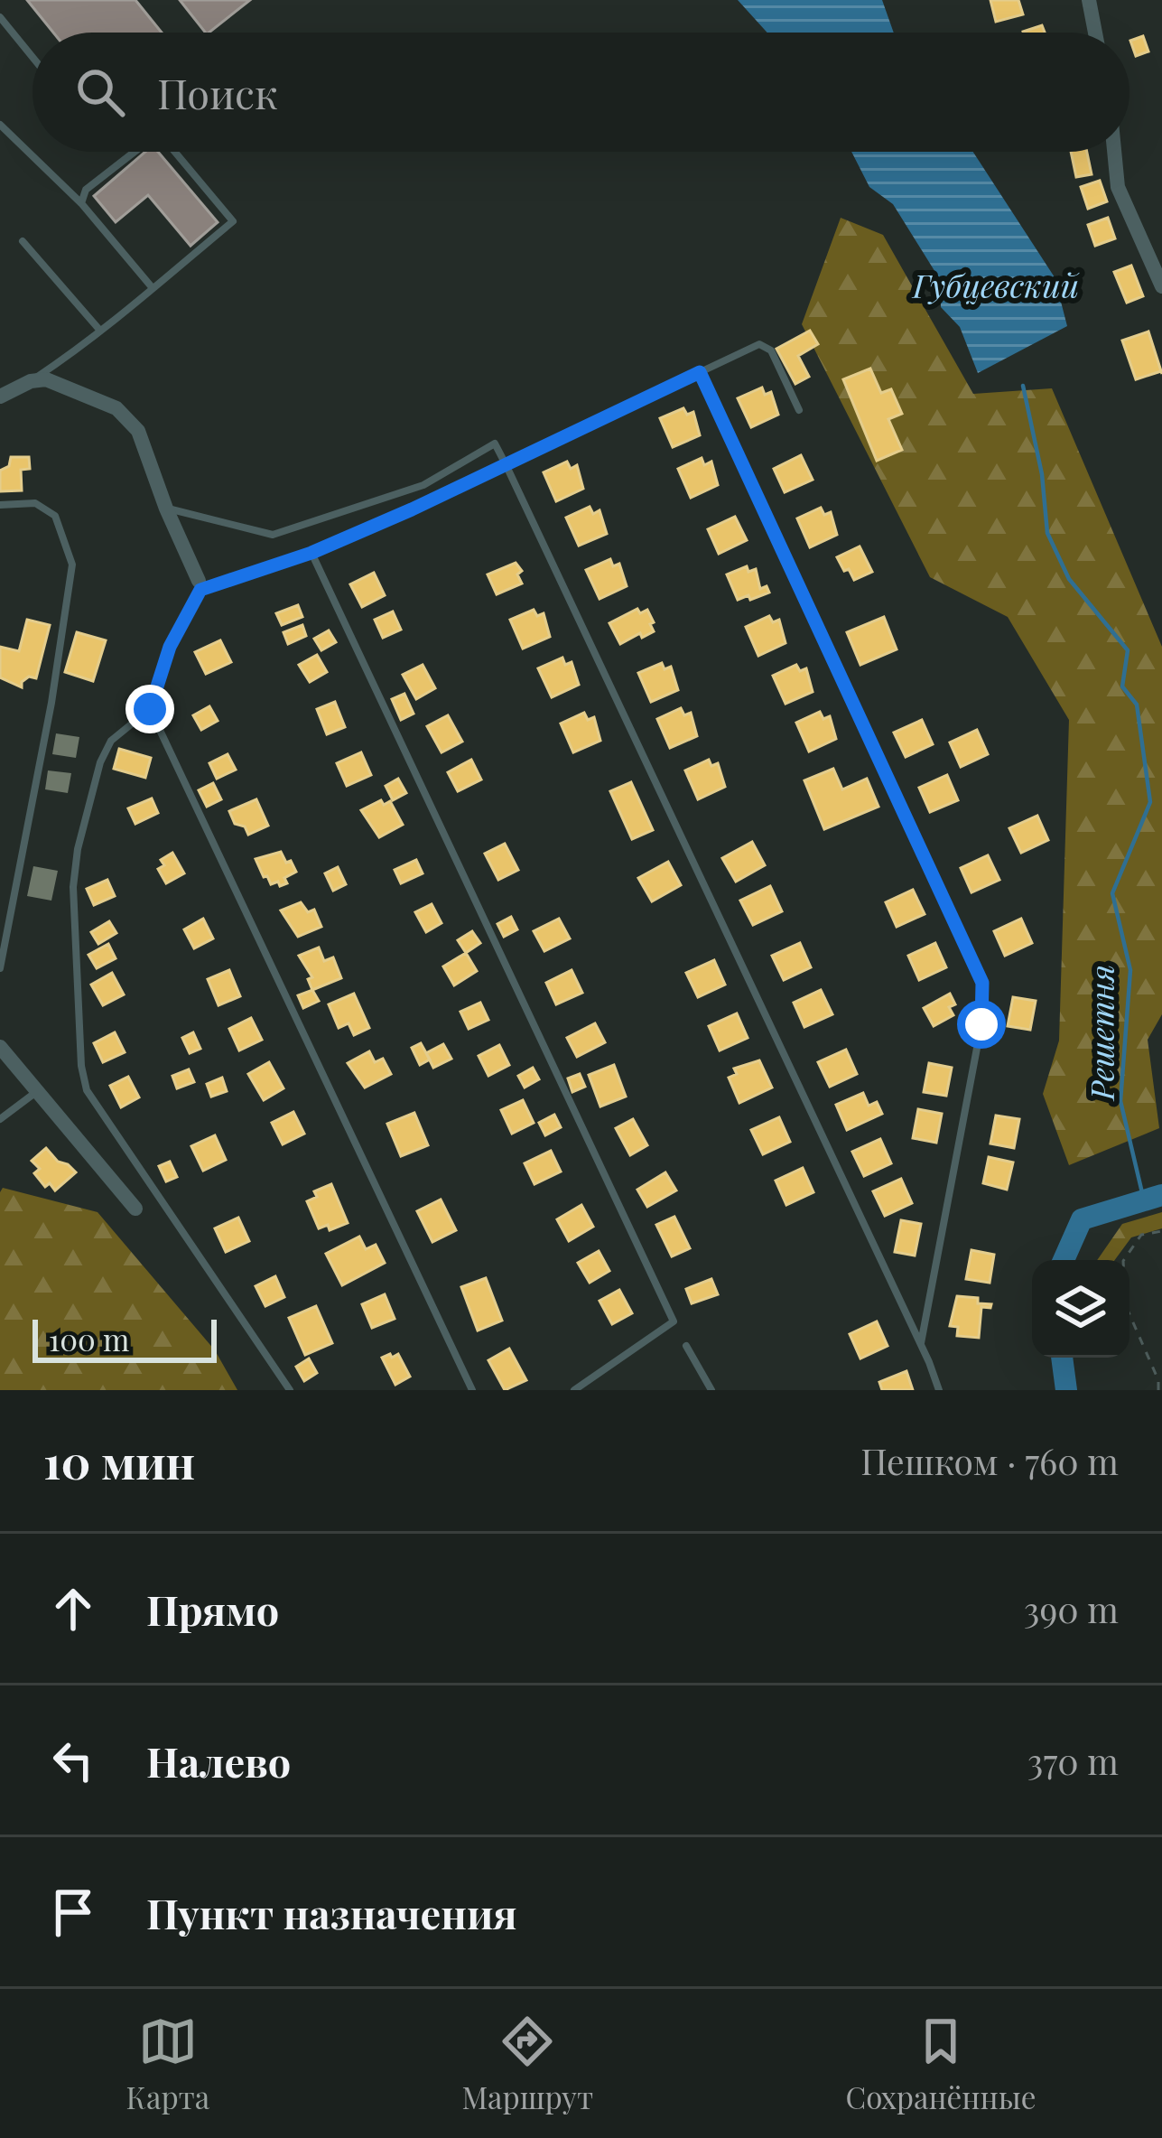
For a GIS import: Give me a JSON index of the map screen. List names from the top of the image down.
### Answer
{
  "water": ["Губцевский", "Решетня"],
  "scale_bar": "100 m",
  "page": {
    "search": "Поиск",
    "scale": "100 m",
    "heading": ["10 мин", "Пешком · 760 m"],
    "list": [
      ["Прямо", "390 m"],
      ["Налево", "370 m"],
      "Пункт назначения"
    ],
    "nav": ["Карта", "Маршрут", "Сохранённые"]
  }
}
